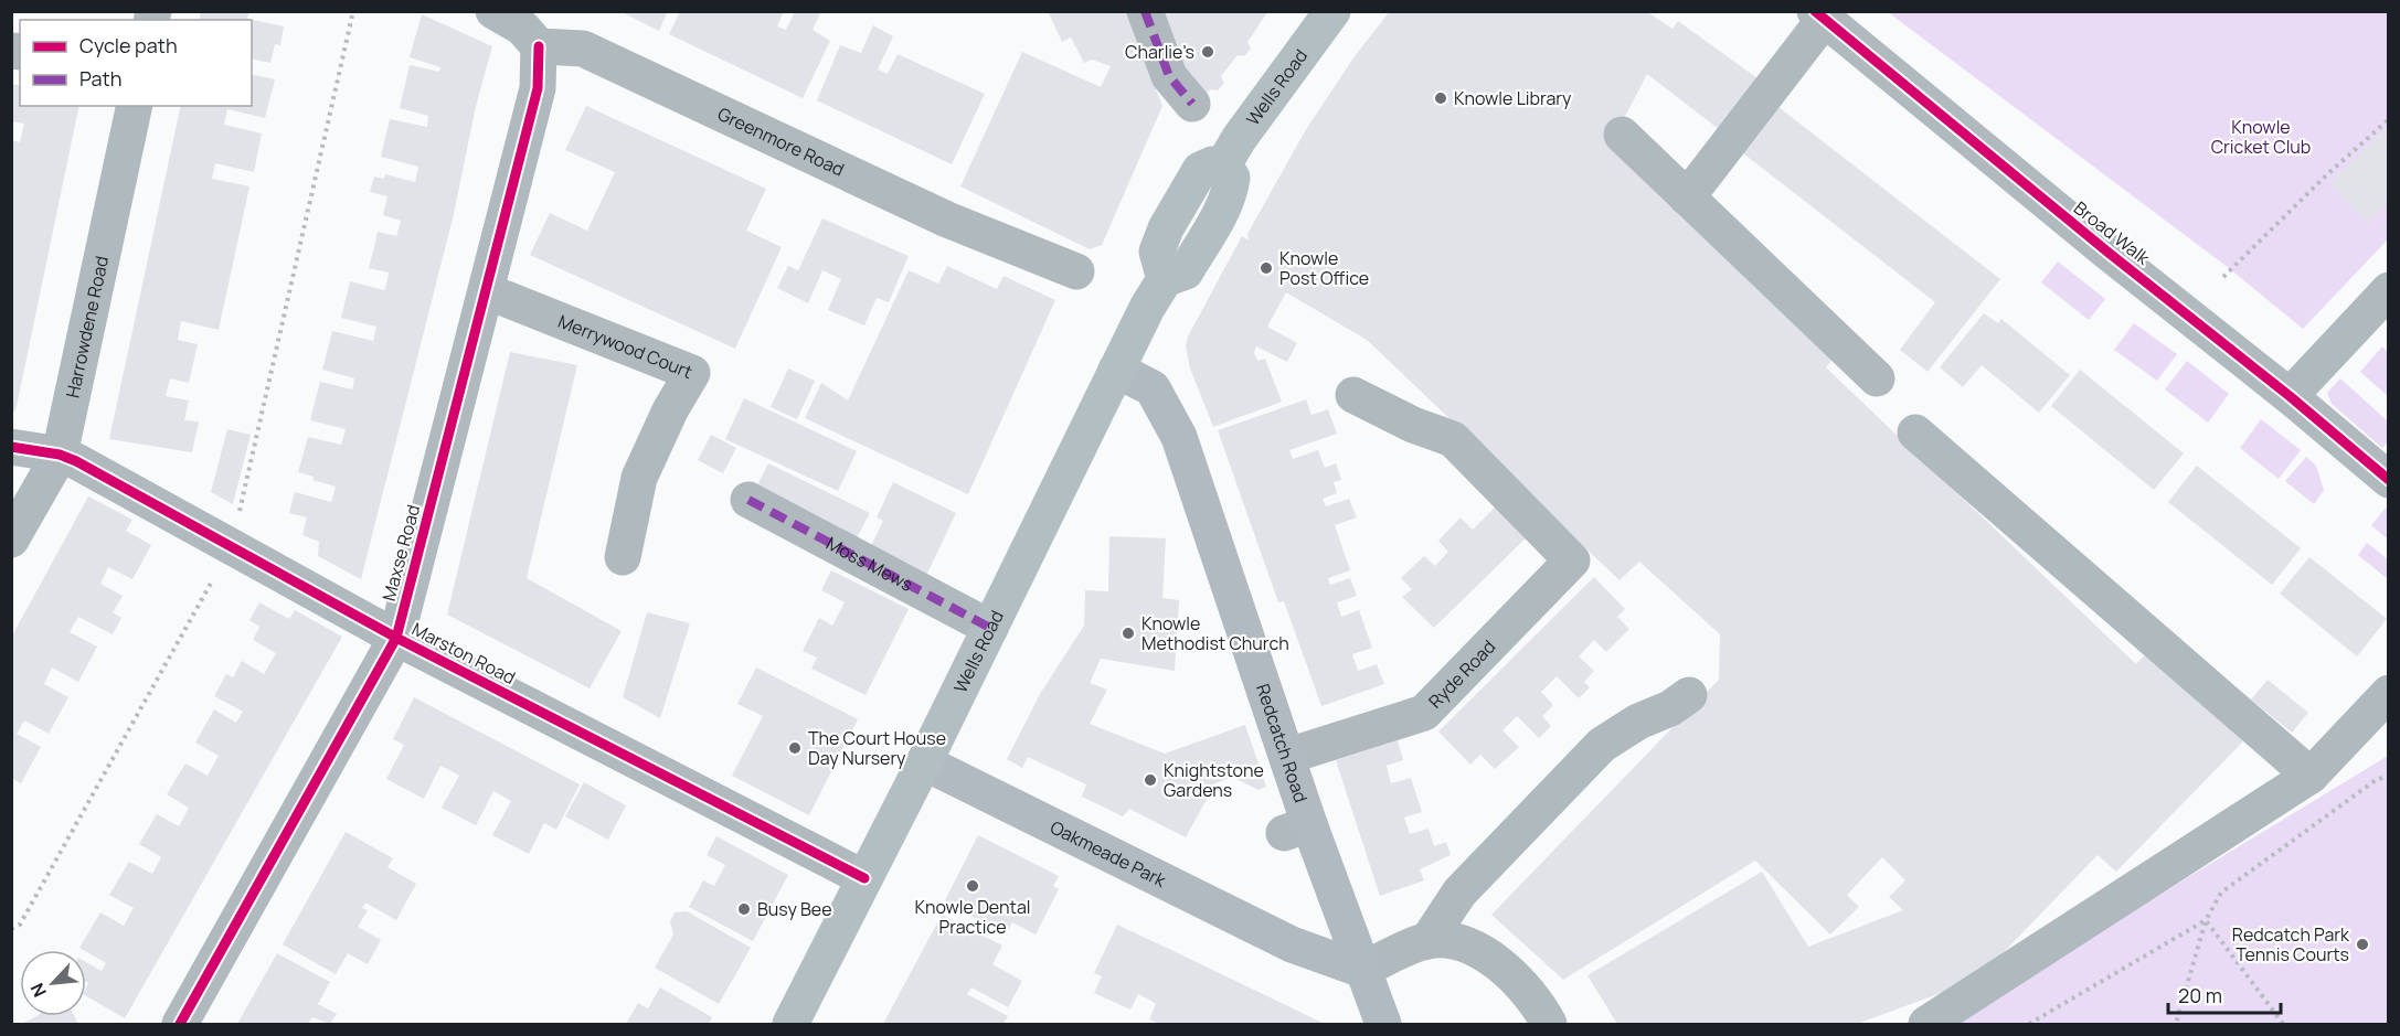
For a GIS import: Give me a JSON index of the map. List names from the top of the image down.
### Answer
{
  "streets": {
    "highway": ["Wells Road"],
    "main road": ["Redcatch Road", "Oakmeade Park"],
    "street": [
      "Greenmore Road",
      "Broad Walk",
      "Harrowdene Road",
      "Merrywood Court",
      "Maxse Road",
      "Moss Mews",
      "Marston Road",
      "Ryde Road"
    ]
  },
  "crossings": [
    ["Wells Road", "Moss Mews"],
    ["Wells Road", "Marston Road"],
    ["Wells Road", "Redcatch Road"],
    ["Wells Road", "Oakmeade Park"],
    ["Greenmore Road", "Maxse Road"],
    ["Harrowdene Road", "Marston Road"],
    ["Merrywood Court", "Maxse Road"],
    ["Maxse Road", "Marston Road"],
    ["Ryde Road", "Redcatch Road"],
    ["Redcatch Road", "Oakmeade Park"]
  ],
  "parks": ["Knowle Cricket Club"],
  "places": [
    "Charlie's",
    "Knowle Library",
    "Knowle Post Office",
    "Knowle Methodist Church",
    "The Court House Day Nursery",
    "Knightstone Gardens",
    "Knowle Dental Practice",
    "Busy Bee",
    "Redcatch Park Tennis Courts"
  ],
  "legend": ["Cycle path", "Path"],
  "scale_bar": "20 m",
  "north": "bottom left"
}
